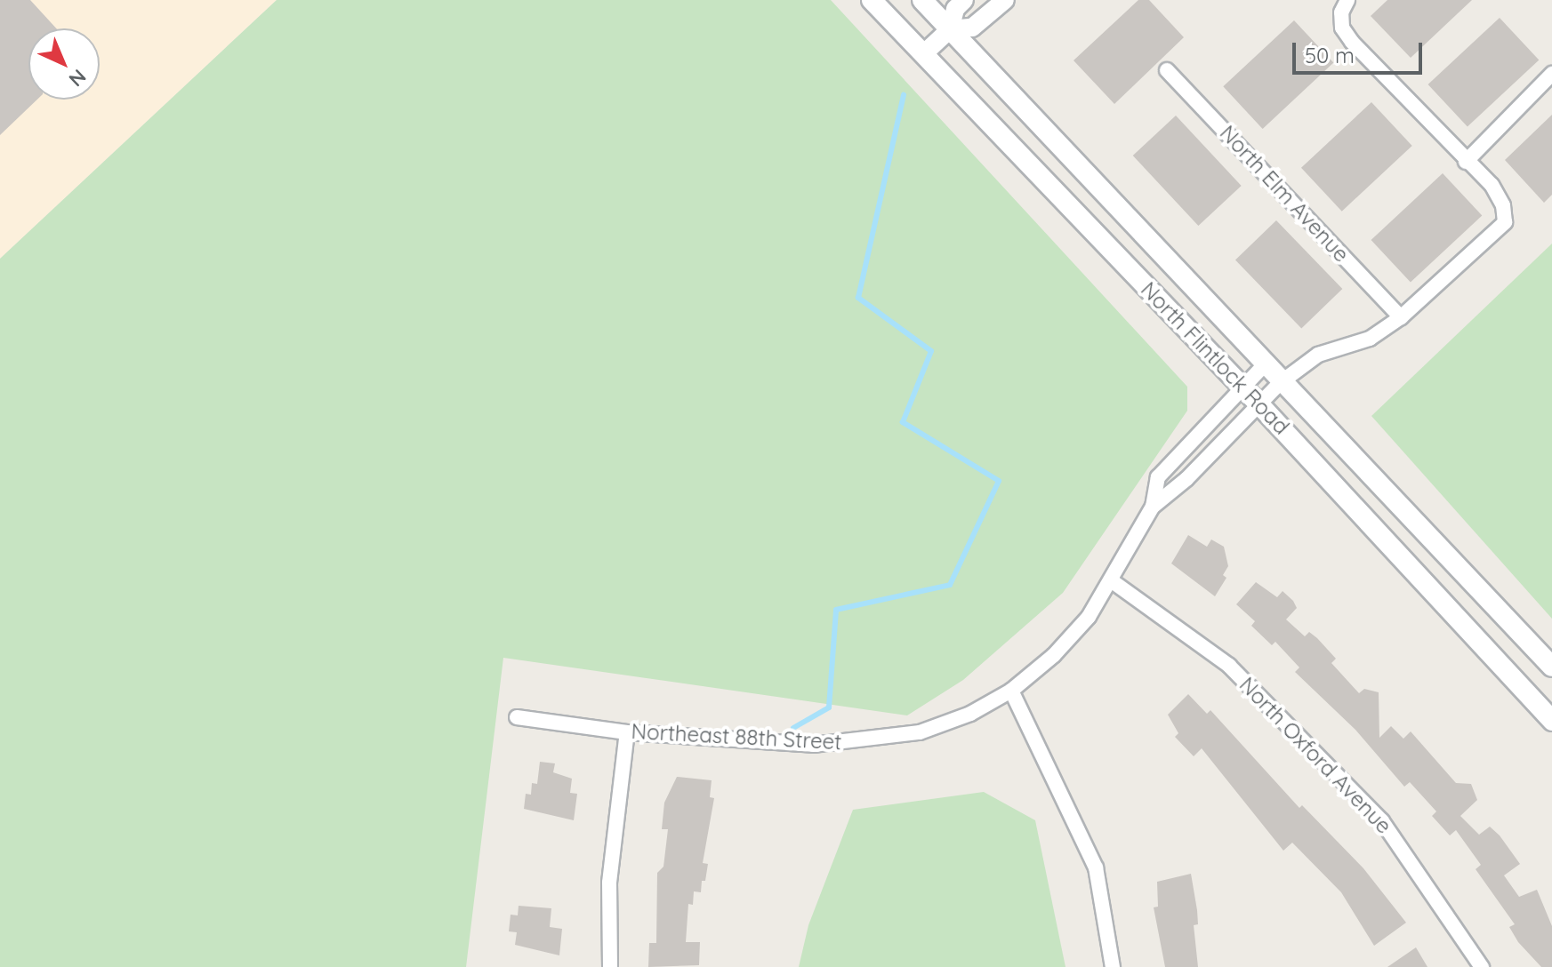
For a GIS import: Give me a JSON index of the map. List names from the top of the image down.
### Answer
{
  "streets": {
    "main road": ["North Flintlock Road"],
    "street": ["North Elm Avenue", "Northeast 88th Street", "North Oxford Avenue"]
  },
  "crossings": [
    ["North Elm Avenue", "Northeast 88th Street"],
    ["North Flintlock Road", "Northeast 88th Street"],
    ["Northeast 88th Street", "North Oxford Avenue"]
  ],
  "scale_bar": "50 m",
  "north": "bottom right"
}
